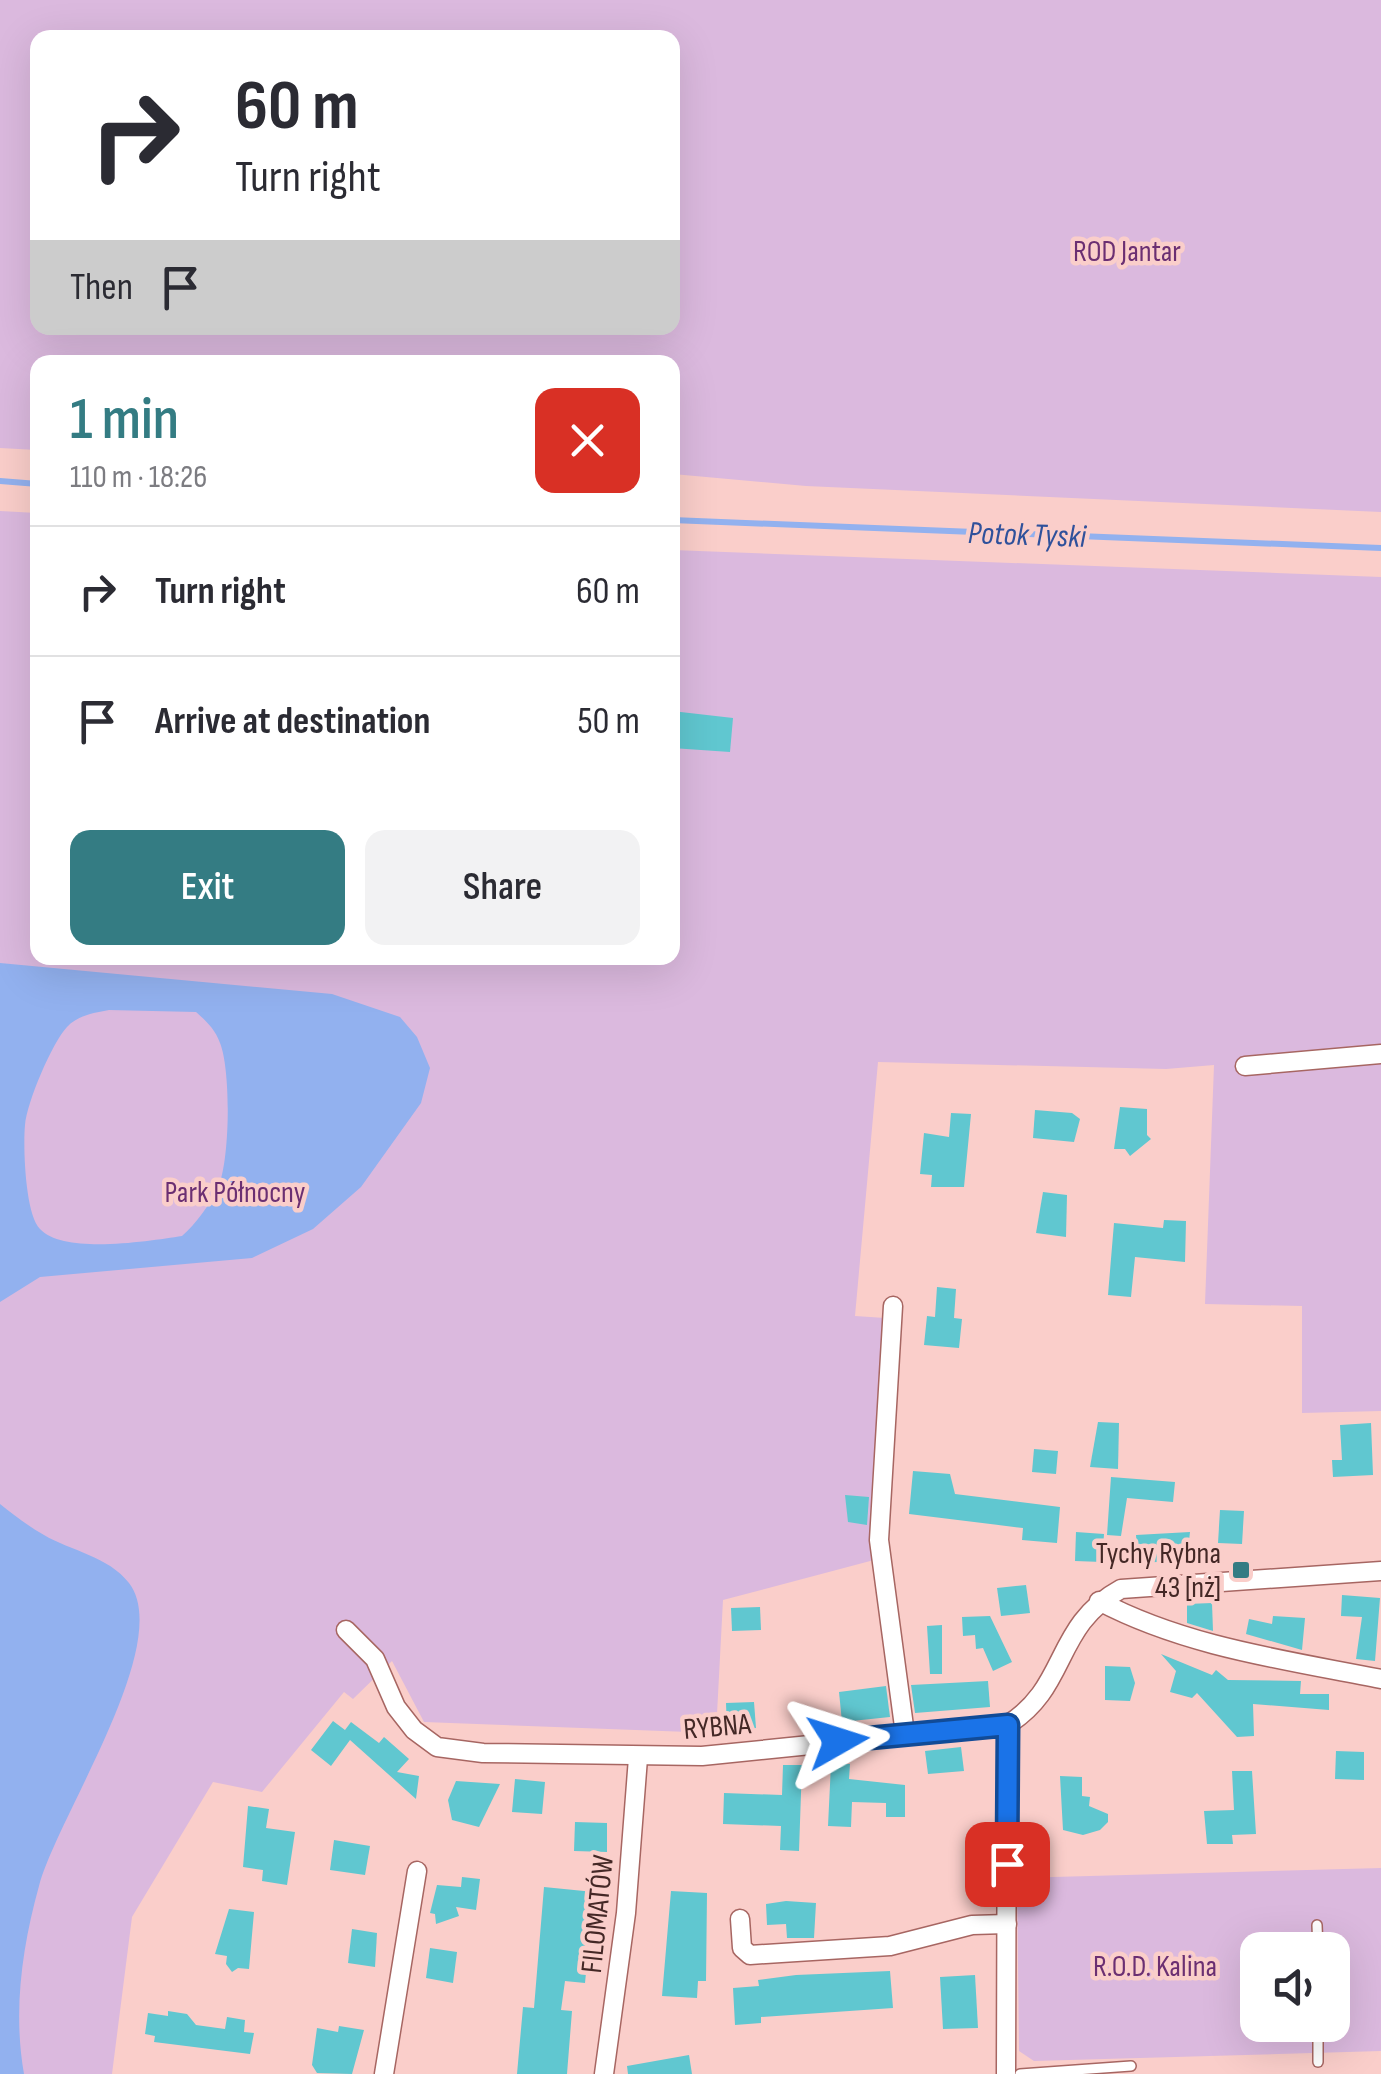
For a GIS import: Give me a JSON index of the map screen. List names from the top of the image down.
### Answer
{
  "streets": {
    "street": ["RYBNA", "FILOMATÓW"]
  },
  "crossings": [
    ["RYBNA", "FILOMATÓW"]
  ],
  "water": ["Potok Tyski"],
  "parks": ["ROD Jantar", "Park Północny", "R.O.D. Kalina"],
  "places": {
    "transit": ["Tychy Rybna 43 [nż]"]
  },
  "page": {
    "turn": ["60 m", "Turn right"],
    "then": "Then",
    "heading": ["1 min", "110 m · 18:26"],
    "list": [
      {
        "name": "Turn right",
        "value": "60 m"
      },
      {
        "name": "Arrive at destination",
        "value": "50 m"
      }
    ],
    "buttons": ["Exit", "Share"]
  }
}
